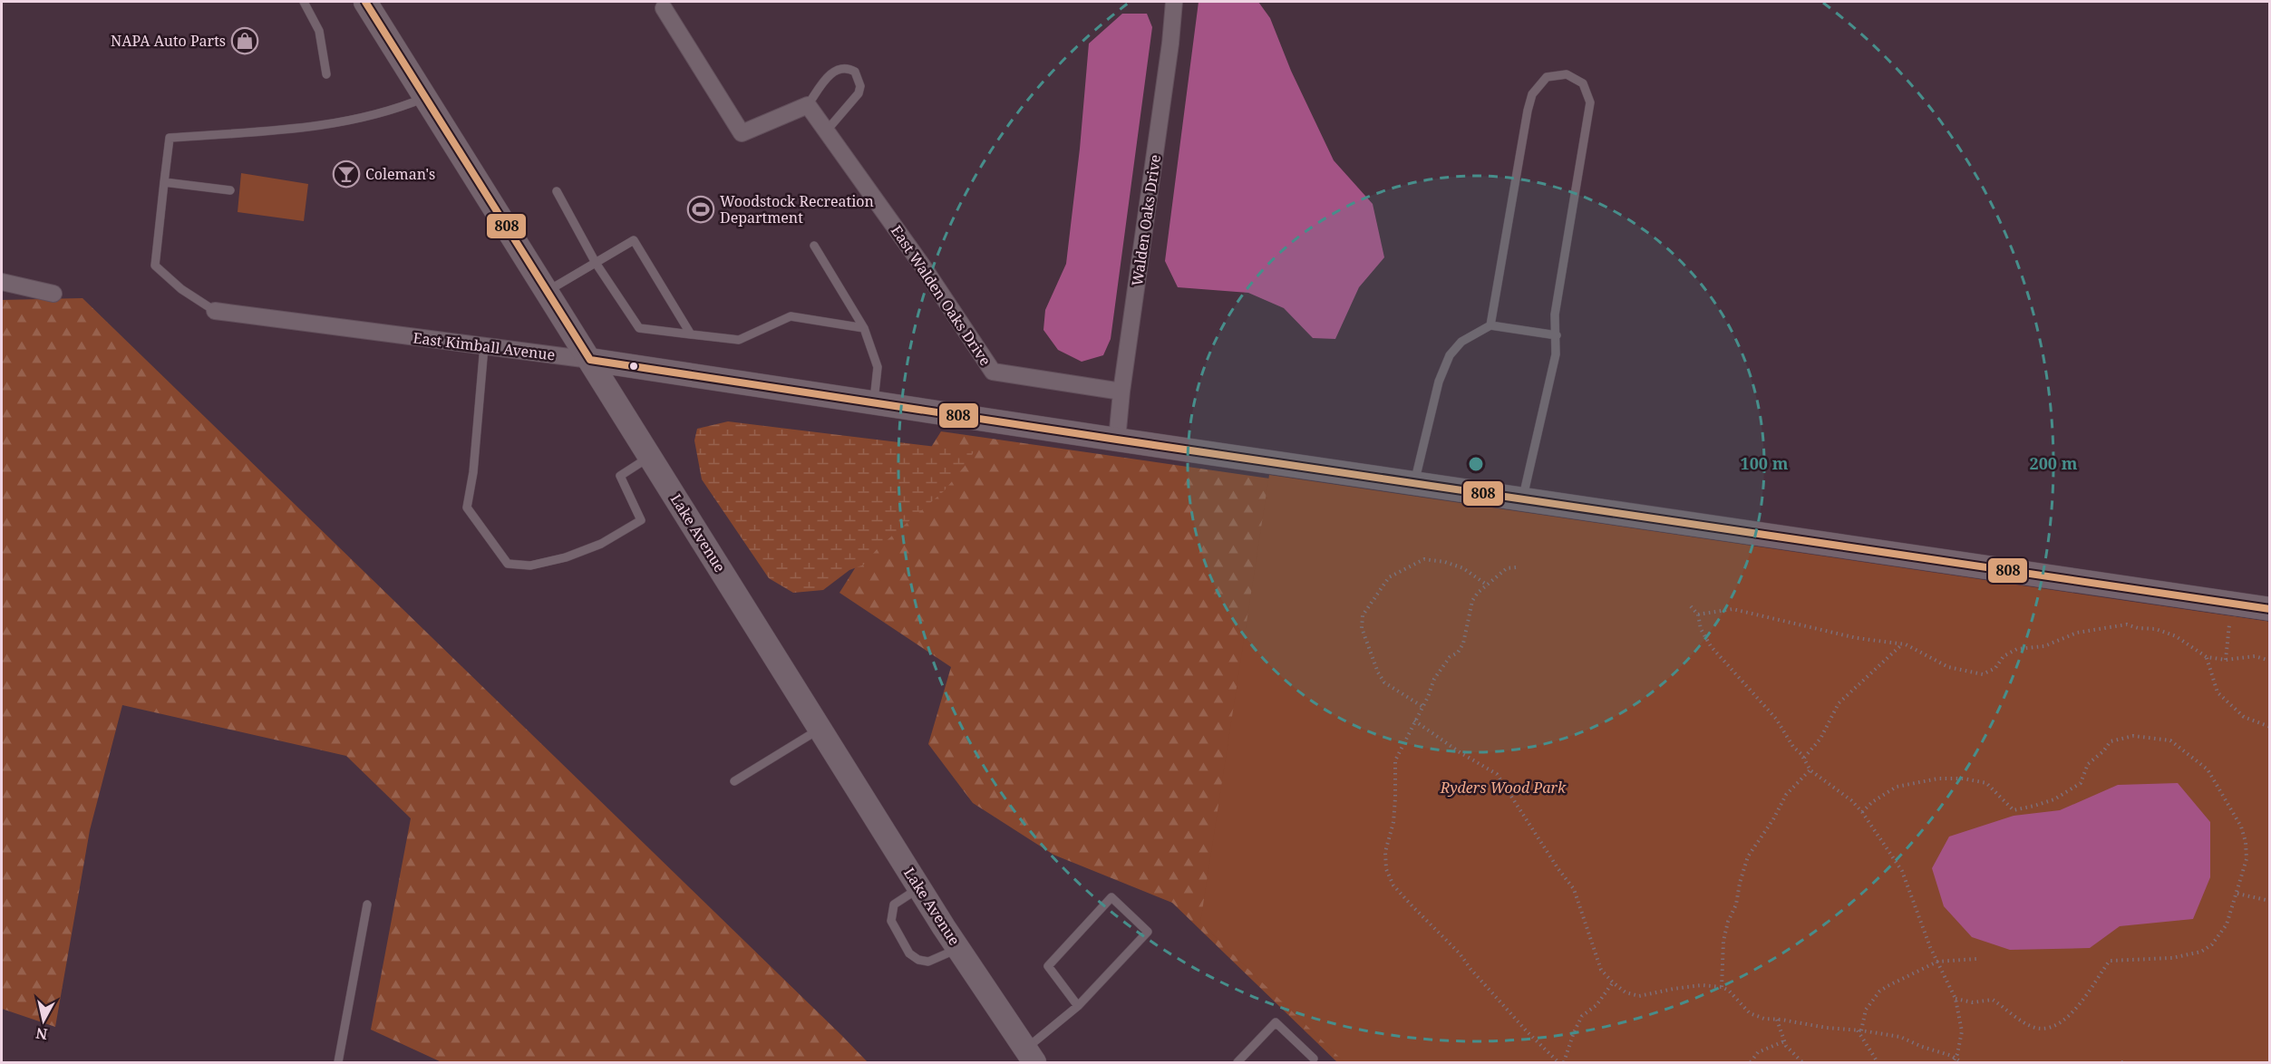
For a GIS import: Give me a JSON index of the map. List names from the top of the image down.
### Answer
{
  "streets": {
    "street": [
      "Walden Oaks Drive",
      "East Walden Oaks Drive",
      "East Kimball Avenue",
      "Lake Avenue"
    ]
  },
  "crossings": [
    ["Walden Oaks Drive", "East Walden Oaks Drive"],
    ["Walden Oaks Drive", "East Kimball Avenue"],
    ["East Kimball Avenue", "Lake Avenue"]
  ],
  "parks": ["Ryders Wood Park"],
  "places": {
    "shop": ["NAPA Auto Parts"],
    "bar": ["Coleman's"],
    "sports": ["Woodstock Recreation Department"]
  },
  "lines": ["transit line 808"],
  "north": "bottom",
  "rings": ["100 m", "200 m"]
}
